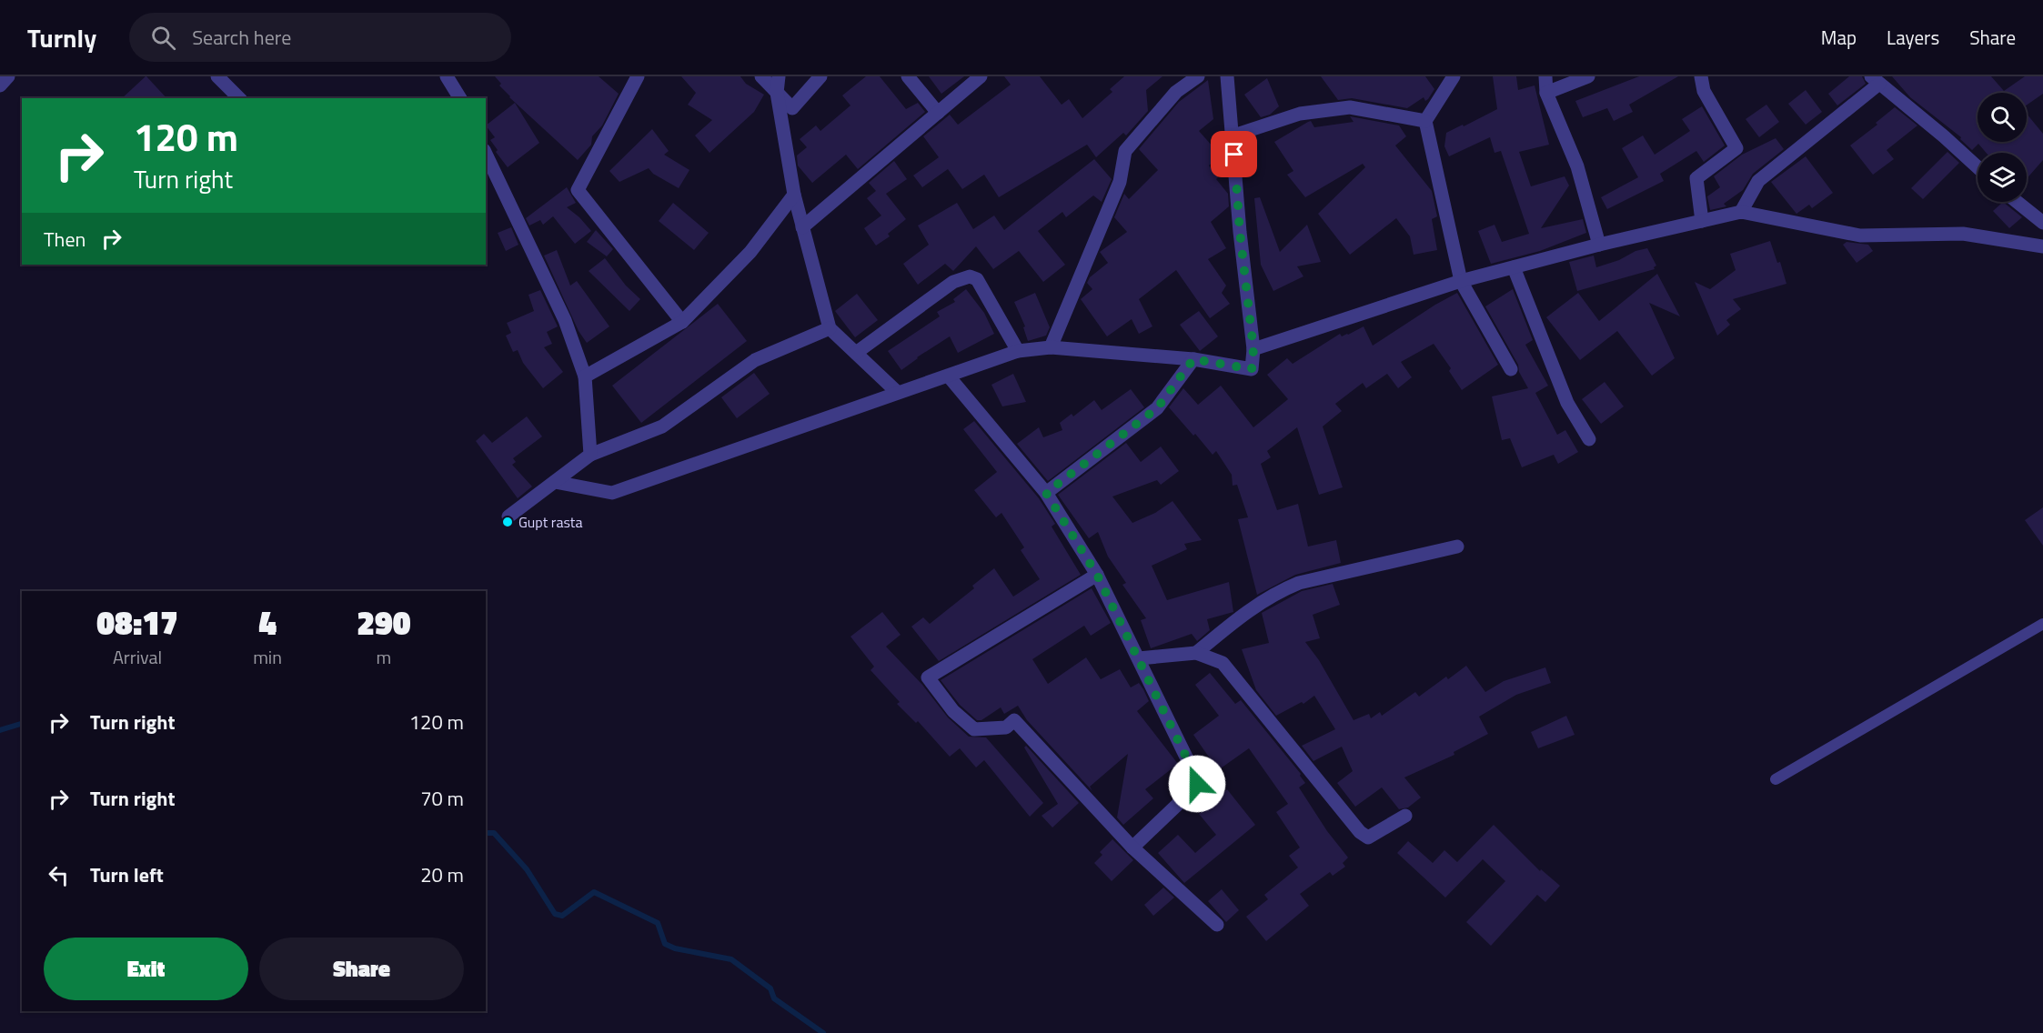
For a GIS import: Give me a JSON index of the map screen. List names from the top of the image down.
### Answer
{
  "places": ["Gupt rasta"],
  "page": {
    "header": "Turnly",
    "search": "Search here",
    "nav": ["Map", "Layers", "Share"],
    "turn": ["120 m", "Turn right"],
    "then": "Then",
    "eta": [
      "08:17",
      "Arrival",
      "4",
      "min",
      "290",
      "m"
    ],
    "list": [
      {
        "name": "Turn right",
        "value": "120 m"
      },
      {
        "name": "Turn right",
        "value": "70 m"
      },
      {
        "name": "Turn left",
        "value": "20 m"
      }
    ],
    "buttons": ["Exit", "Share"]
  }
}
